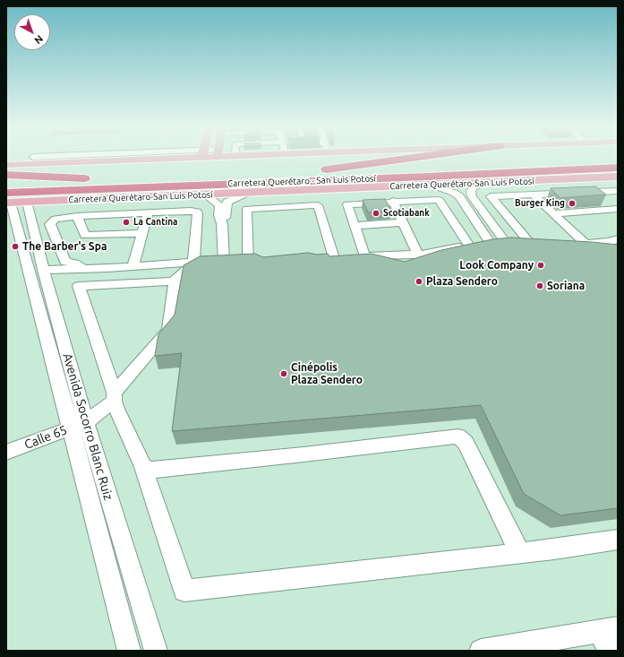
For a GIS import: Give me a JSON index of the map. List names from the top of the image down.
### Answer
{
  "streets": {
    "highway": ["Carretera Querétaro - San Luis Potosí"],
    "main road": ["Carretera Querétaro-San Luis Potosí"],
    "street": ["Avenida Socorro Blanc Ruiz", "Calle 65"]
  },
  "crossings": [
    ["Carretera Querétaro - San Luis Potosí", "Carretera Querétaro-San Luis Potosí"],
    ["Carretera Querétaro - San Luis Potosí", "Avenida Socorro Blanc Ruiz"],
    ["Avenida Socorro Blanc Ruiz", "Calle 65"]
  ],
  "places": [
    "Burger King",
    "Scotiabank",
    "La Cantina",
    "The Barber's Spa",
    "Look Company",
    "Plaza Sendero",
    "Soriana",
    "Cinépolis Plaza Sendero"
  ],
  "north": "bottom right"
}
